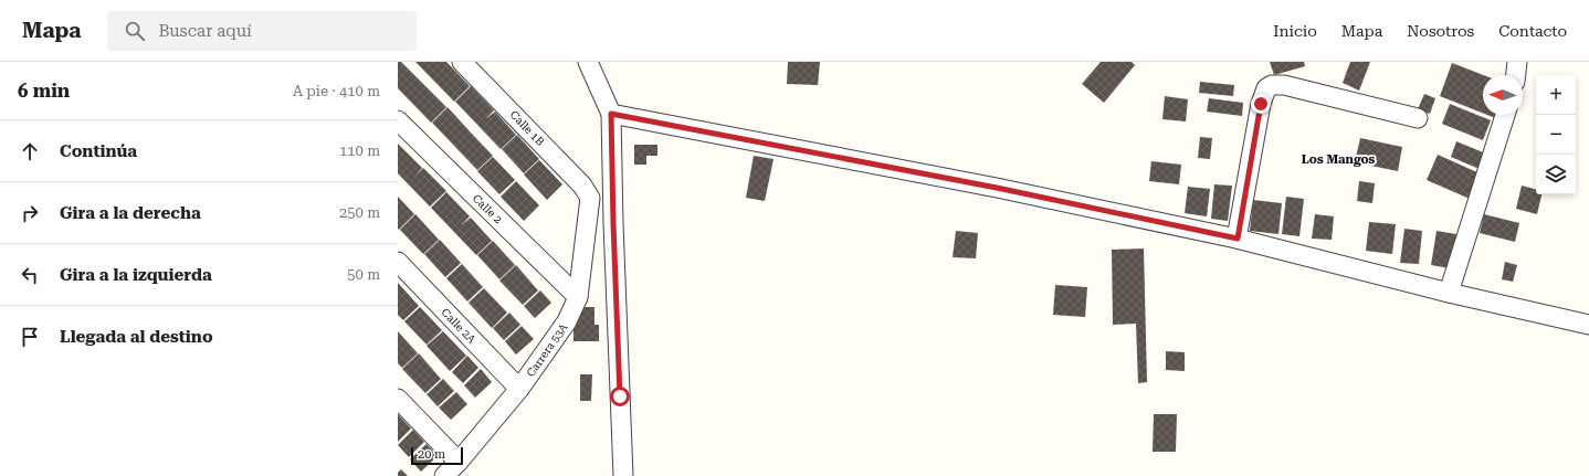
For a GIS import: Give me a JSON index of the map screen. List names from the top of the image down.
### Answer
{
  "streets": {
    "street": [
      "Calle 1B",
      "Calle 2",
      "Calle 2A",
      "Carrera 53A"
    ]
  },
  "crossings": [
    ["Calle 1B", "Carrera 53A"],
    ["Calle 2", "Carrera 53A"],
    ["Calle 2A", "Carrera 53A"]
  ],
  "districts": ["Los Mangos"],
  "scale_bar": "20 m",
  "north": "left",
  "page": {
    "header": "Mapa",
    "search": "Buscar aquí",
    "nav": [
      "Inicio",
      "Mapa",
      "Nosotros",
      "Contacto"
    ],
    "heading": ["6 min", "A pie · 410 m"],
    "map_buttons": ["+", "−"],
    "list": [
      ["Continúa", "110 m"],
      ["Gira a la derecha", "250 m"],
      ["Gira a la izquierda", "50 m"],
      "Llegada al destino"
    ],
    "scale": "20 m"
  }
}
